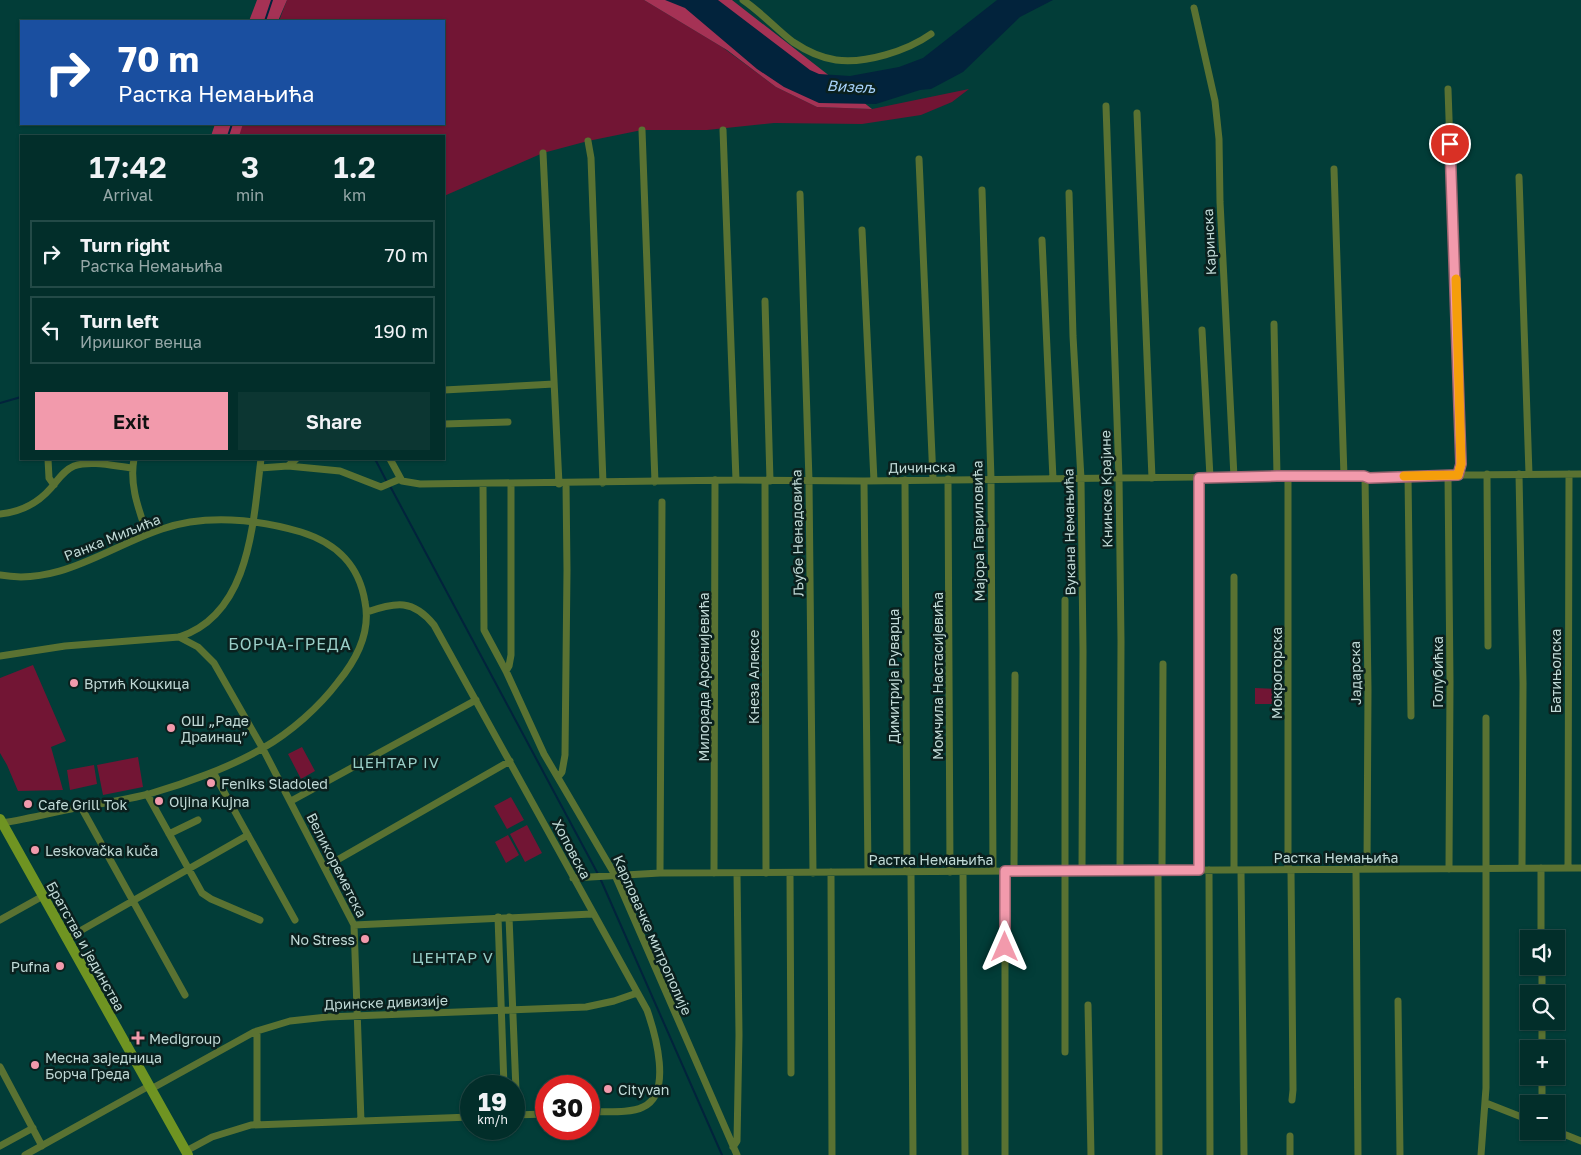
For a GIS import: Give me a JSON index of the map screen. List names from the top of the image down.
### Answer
{
  "streets": {
    "street": [
      "Каринска",
      "Дичинска",
      "Книнске Крајине",
      "Мајора Гавриловића",
      "Вукана Немањића",
      "Љубе Ненадовића",
      "Ранка Миљића",
      "Батињолска",
      "Голубићка",
      "Мокрогорска",
      "Јадарска",
      "Димитрија Руварца",
      "Момчила Настасијевића",
      "Милорада Арсенијевића",
      "Кнеза Алексе",
      "Хоповска",
      "Растка Немањића",
      "Великореметска",
      "Карловачке митрополије",
      "Братства и јединства",
      "Дринске дивизије"
    ]
  },
  "crossings": [
    ["Каринска", "Дичинска"],
    ["Дичинска", "Книнске Крајине"],
    ["Дичинска", "Мајора Гавриловића"],
    ["Дичинска", "Вукана Немањића"],
    ["Дичинска", "Љубе Ненадовића"],
    ["Дичинска", "Батињолска"],
    ["Дичинска", "Голубићка"],
    ["Дичинска", "Мокрогорска"],
    ["Дичинска", "Јадарска"],
    ["Дичинска", "Димитрија Руварца"],
    ["Дичинска", "Момчила Настасијевића"],
    ["Дичинска", "Милорада Арсенијевића"],
    ["Дичинска", "Кнеза Алексе"],
    ["Дичинска", "Карловачке митрополије"],
    ["Книнске Крајине", "Растка Немањића"],
    ["Мајора Гавриловића", "Растка Немањића"],
    ["Вукана Немањића", "Растка Немањића"],
    ["Љубе Ненадовића", "Растка Немањића"],
    ["Ранка Миљића", "Хоповска"],
    ["Ранка Миљића", "Великореметска"],
    ["Ранка Миљића", "Братства и јединства"],
    ["Батињолска", "Растка Немањића"],
    ["Голубићка", "Растка Немањића"],
    ["Мокрогорска", "Растка Немањића"],
    ["Јадарска", "Растка Немањића"],
    ["Димитрија Руварца", "Растка Немањића"],
    ["Момчила Настасијевића", "Растка Немањића"],
    ["Милорада Арсенијевића", "Растка Немањића"],
    ["Кнеза Алексе", "Растка Немањића"],
    ["Хоповска", "Растка Немањића"],
    ["Хоповска", "Дринске дивизије"],
    ["Растка Немањића", "Карловачке митрополије"],
    ["Великореметска", "Дринске дивизије"],
    ["Братства и јединства", "Дринске дивизије"]
  ],
  "districts": ["БОРЧА-ГРЕДА", "ЦЕНТАР IV", "ЦЕНТАР V"],
  "water": ["Визељ"],
  "places": {
    "other": [
      "Вртић Коцкица",
      "ОШ „Раде Драинац”",
      "Feniks Sladoled",
      "Oljina Kujna",
      "Cafe Grill Tok",
      "Leskovačka kuča",
      "No Stress",
      "Pufna",
      "Месна заједница Борча Греда",
      "Cityvan"
    ],
    "health": ["Medigroup"]
  },
  "page": {
    "turn": ["70 m", "Растка Немањића"],
    "eta": [
      "17:42",
      "Arrival",
      "3",
      "min",
      "1.2",
      "km"
    ],
    "list": [
      {
        "name": "Turn right",
        "note": "Растка Немањића",
        "value": "70 m"
      },
      {
        "name": "Turn left",
        "note": "Иришког венца",
        "value": "190 m"
      }
    ],
    "buttons": ["Exit", "Share"],
    "map_buttons": ["+", "−"],
    "speed": "19 km/h",
    "limit": "30"
  }
}
